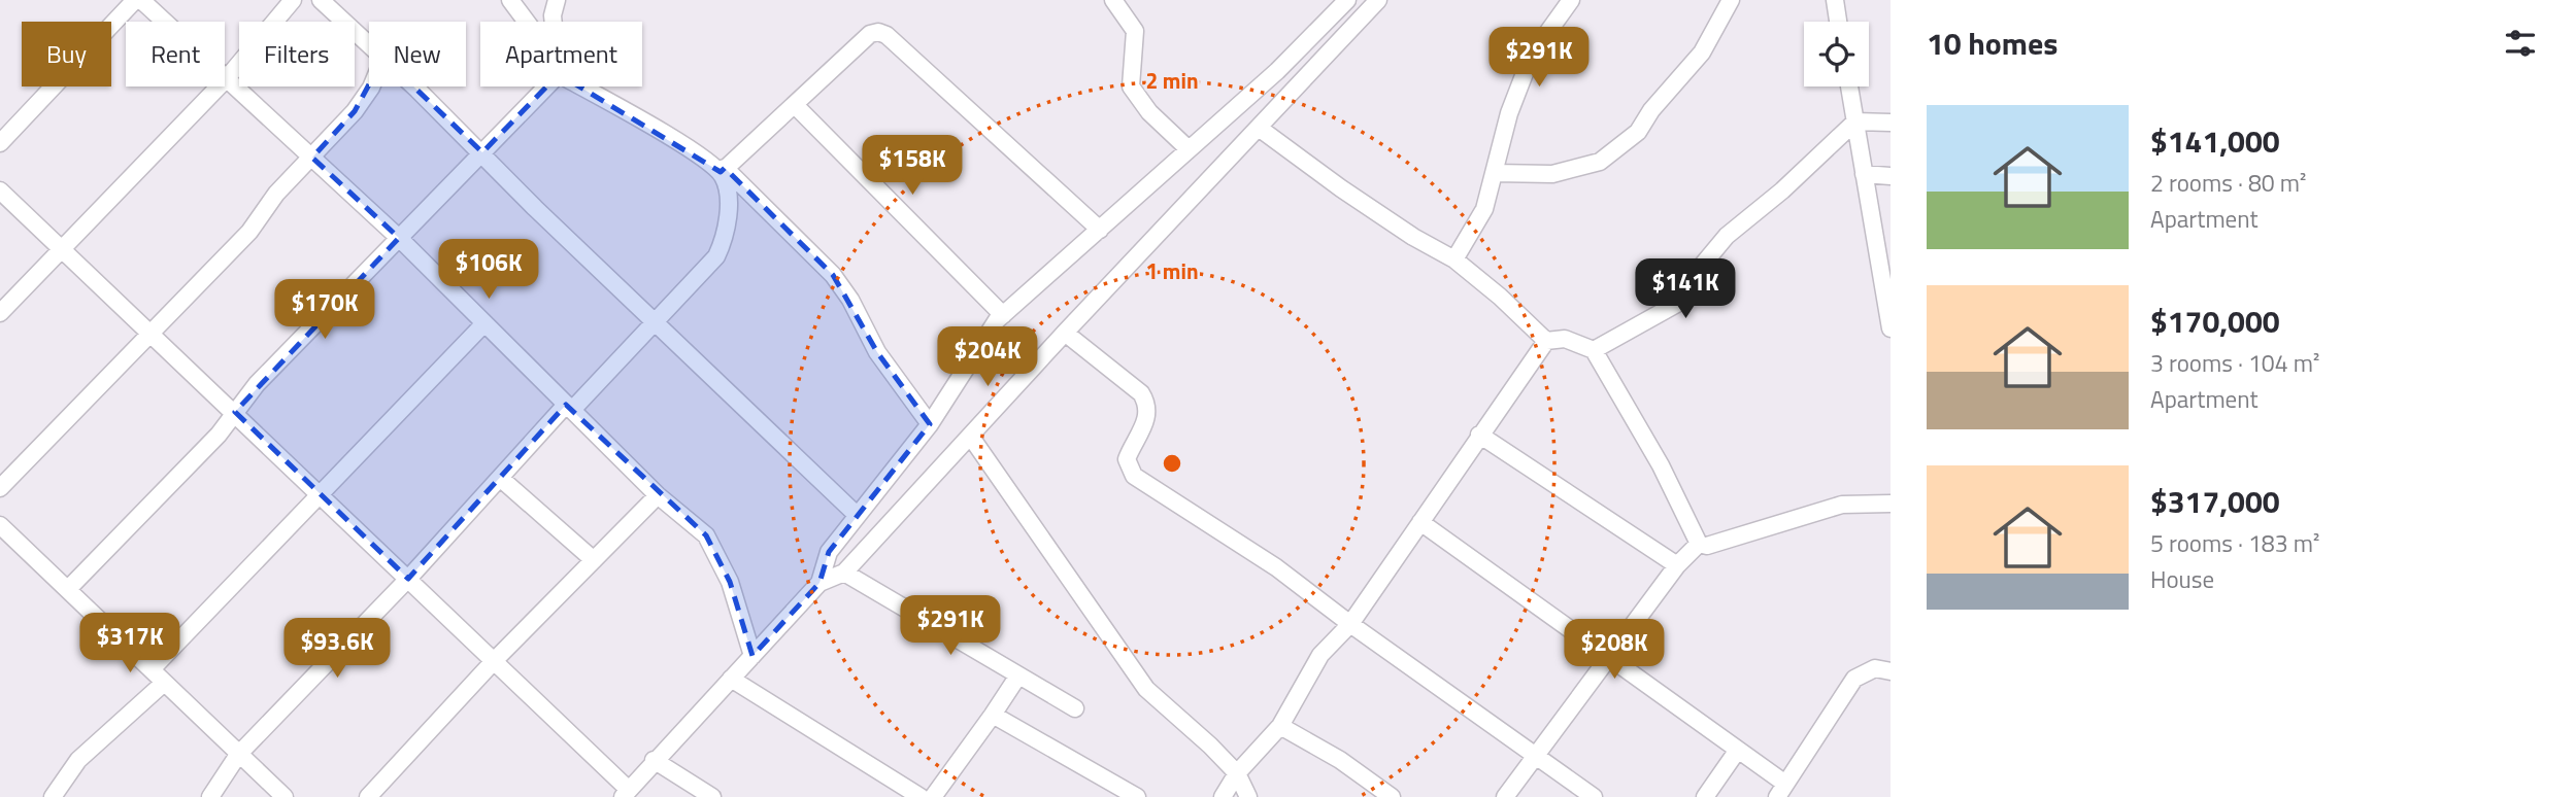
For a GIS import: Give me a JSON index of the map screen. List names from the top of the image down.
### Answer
{
  "page": {
    "heading": "10 homes",
    "chip": [
      "Buy",
      "Rent",
      "Filters",
      "New",
      "Apartment"
    ],
    "price": [
      "$291K",
      "$158K",
      "$106K",
      "$141K",
      "$170K",
      "$204K",
      "$291K",
      "$317K",
      "$93.6K",
      "$208K"
    ],
    "list": [
      {
        "name": "$141,000",
        "note": "2 rooms · 80 m² · Apartment"
      },
      {
        "name": "$170,000",
        "note": "3 rooms · 104 m² · Apartment"
      },
      {
        "name": "$317,000",
        "note": "5 rooms · 183 m² · House"
      }
    ]
  },
  "rings": ["2 min", "1 min"]
}
